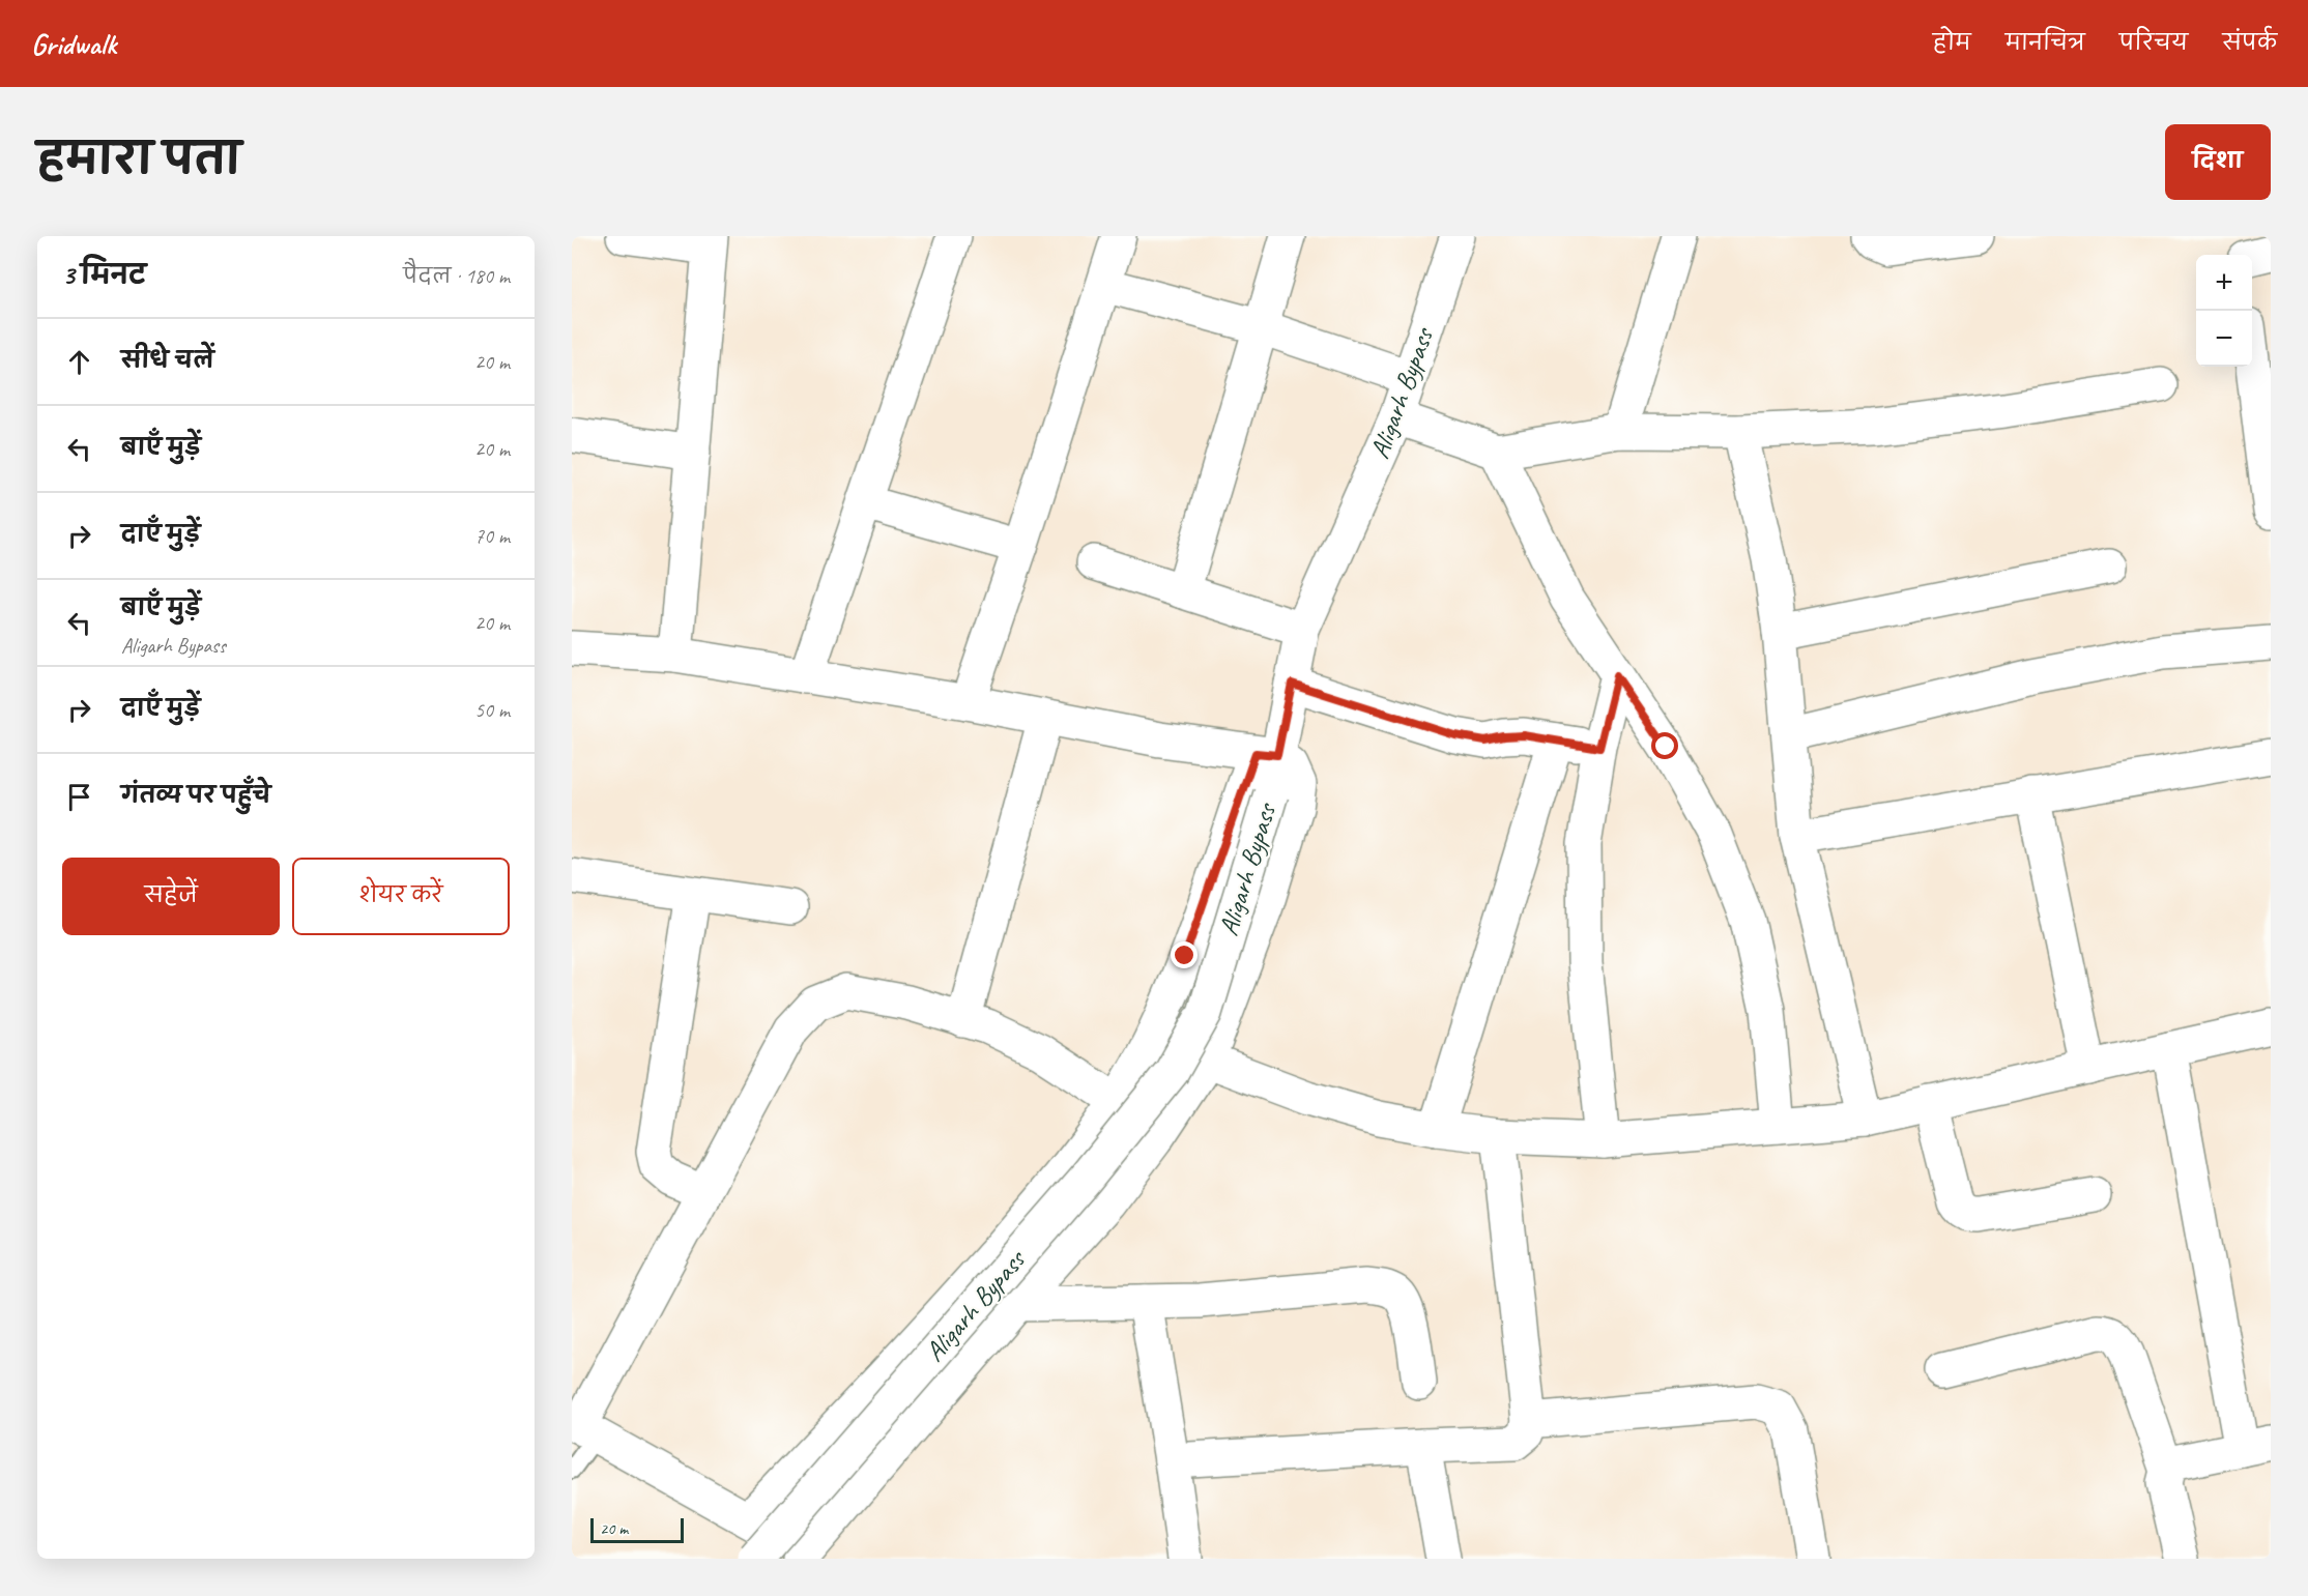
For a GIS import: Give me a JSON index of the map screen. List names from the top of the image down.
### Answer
{
  "streets": {
    "street": ["Aligarh Bypass"]
  },
  "scale_bar": "20 m",
  "page": {
    "header": "Gridwalk",
    "nav": [
      "होम",
      "मानचित्र",
      "परिचय",
      "संपर्क"
    ],
    "title": "हमारा पता",
    "buttons": [
      "दिशा",
      ["सहेजें", "शेयर करें"]
    ],
    "heading": ["3 मिनट", "पैदल · 180 m"],
    "map_buttons": ["+", "−"],
    "list": [
      ["सीधे चलें", "20 m"],
      ["बाएँ मुड़ें", "20 m"],
      ["दाएँ मुड़ें", "70 m"],
      ["बाएँ मुड़ें", "Aligarh Bypass", "20 m"],
      ["दाएँ मुड़ें", "50 m"],
      "गंतव्य पर पहुँचे"
    ],
    "scale": "20 m"
  }
}
